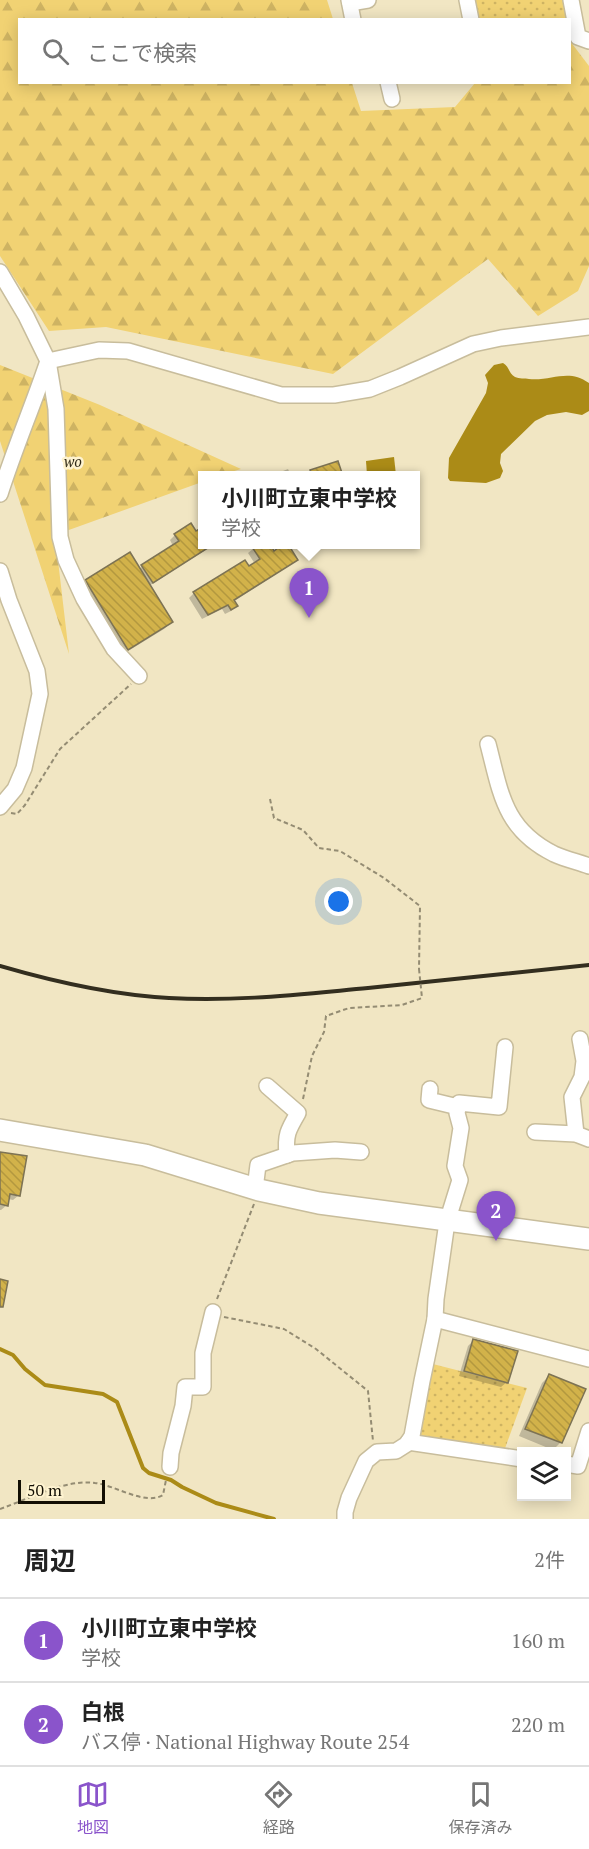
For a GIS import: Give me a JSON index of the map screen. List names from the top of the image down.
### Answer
{
  "parks": ["wo"],
  "scale_bar": "50 m",
  "page": {
    "search": "ここで検索",
    "popup": ["小川町立東中学校", "学校"],
    "pins": ["1", "2"],
    "scale": "50 m",
    "heading": ["周辺", "2件"],
    "list": [
      {
        "mark": "1",
        "name": "小川町立東中学校",
        "note": "学校",
        "value": "160 m"
      },
      {
        "mark": "2",
        "name": "白根",
        "note": "バス停 · National Highway Route 254",
        "value": "220 m"
      }
    ],
    "nav": ["地図", "経路", "保存済み"]
  }
}
